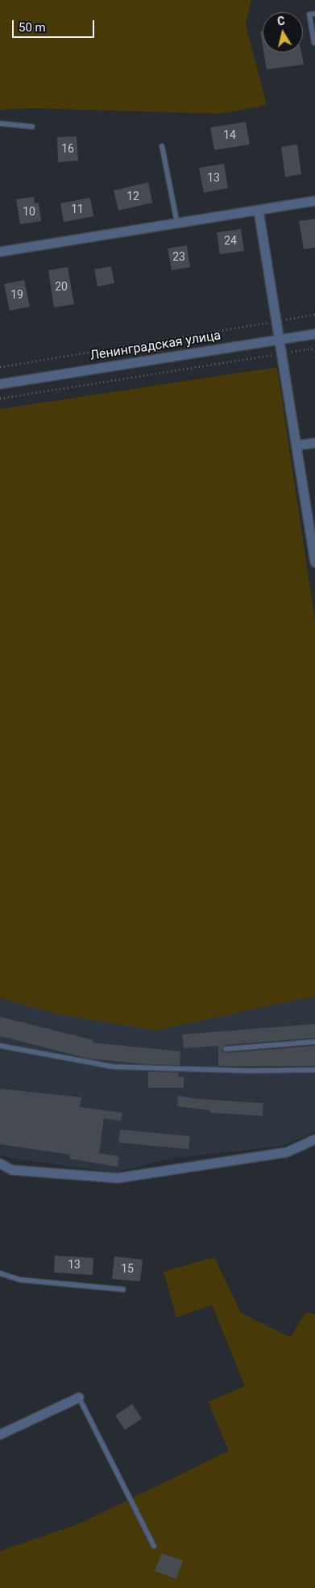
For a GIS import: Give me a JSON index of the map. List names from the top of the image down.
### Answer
{
  "streets": {
    "street": ["Ленинградская улица"]
  },
  "house_numbers": [
    "14",
    "16",
    "13",
    "12",
    "11",
    "10",
    "24",
    "23",
    "20",
    "19",
    "13",
    "15"
  ],
  "scale_bar": "50 m",
  "north": "top"
}
